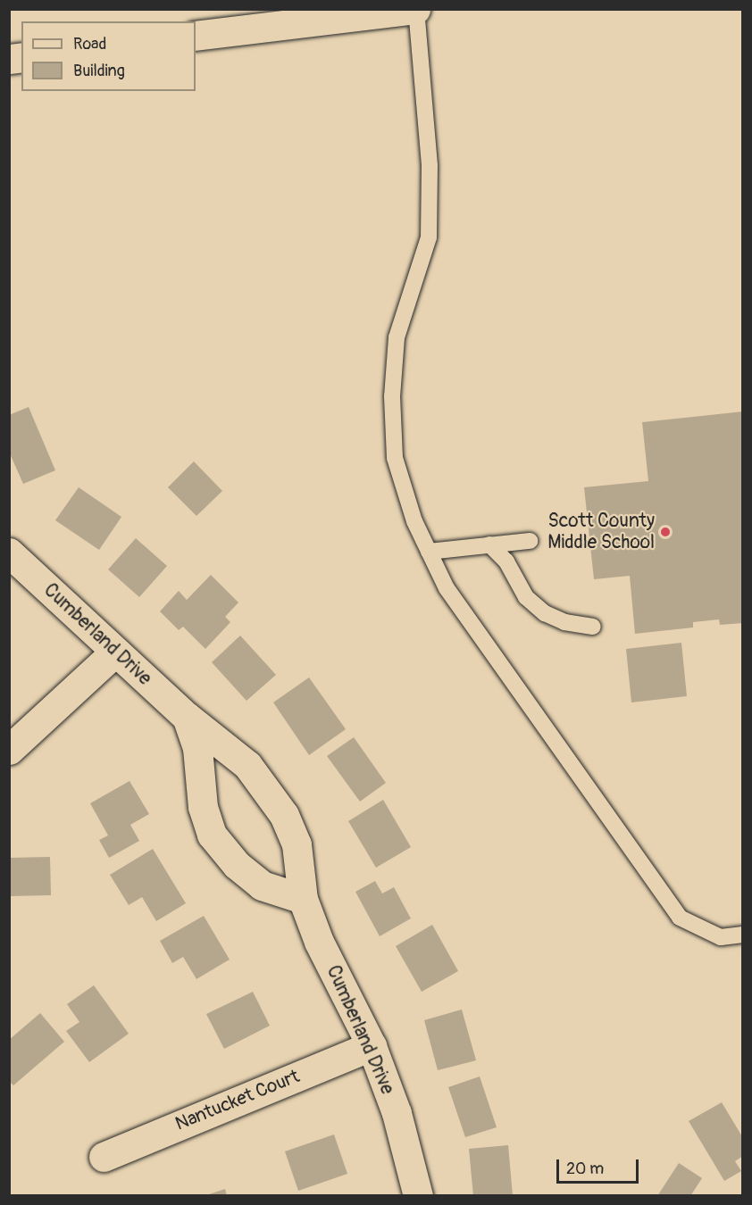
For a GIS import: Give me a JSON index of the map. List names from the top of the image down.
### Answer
{
  "streets": {
    "street": ["Cumberland Drive", "Nantucket Court"]
  },
  "crossings": [
    ["Cumberland Drive", "Nantucket Court"]
  ],
  "places": ["Scott County Middle School"],
  "legend": ["Road", "Building"],
  "scale_bar": "20 m"
}
